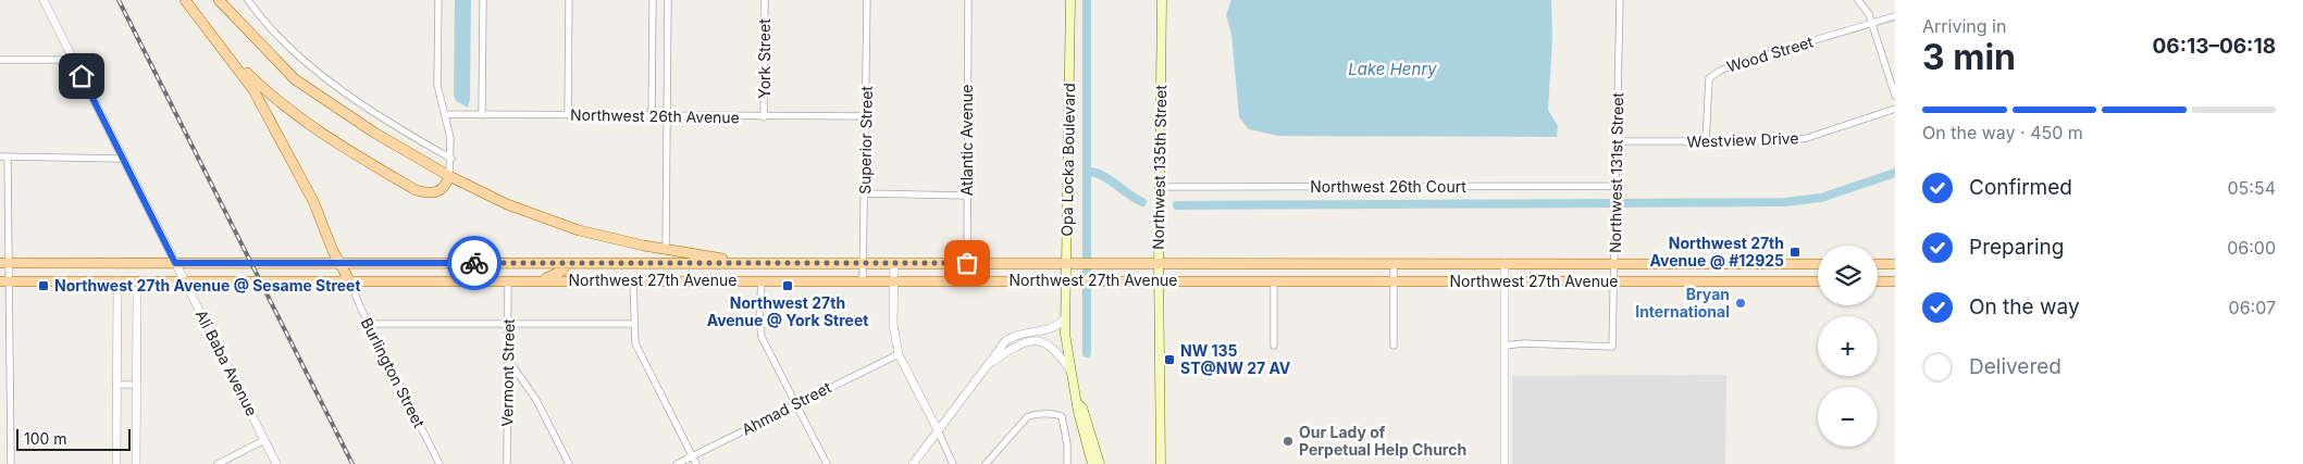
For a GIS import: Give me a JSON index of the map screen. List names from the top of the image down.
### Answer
{
  "streets": {
    "main road": ["Opa Locka Boulevard", "Northwest 135th Street", "Northwest 27th Avenue"],
    "street": [
      "Wood Street",
      "York Street",
      "Northwest 26th Avenue",
      "Superior Street",
      "Atlantic Avenue",
      "Westview Drive",
      "Northwest 131st Street",
      "Northwest 26th Court",
      "Ali Baba Avenue",
      "Burlington Street",
      "Vermont Street",
      "Ahmad Street"
    ]
  },
  "crossings": [
    ["Wood Street", "Westview Drive"],
    ["York Street", "Northwest 26th Avenue"],
    ["Northwest 26th Avenue", "Superior Street"],
    ["Superior Street", "Northwest 27th Avenue"],
    ["Atlantic Avenue", "Northwest 27th Avenue"],
    ["Westview Drive", "Northwest 131st Street"],
    ["Opa Locka Boulevard", "Northwest 27th Avenue"],
    ["Northwest 135th Street", "Northwest 26th Court"],
    ["Northwest 135th Street", "Northwest 27th Avenue"],
    ["Northwest 131st Street", "Northwest 26th Court"],
    ["Northwest 131st Street", "Northwest 27th Avenue"],
    ["Northwest 27th Avenue", "Ali Baba Avenue"],
    ["Northwest 27th Avenue", "Burlington Street"],
    ["Northwest 27th Avenue", "Vermont Street"]
  ],
  "water": ["Lake Henry"],
  "places": {
    "transit": [
      "Northwest 27th Avenue @ #12925",
      "Northwest 27th Avenue @ Sesame Street",
      "Northwest 27th Avenue @ York Street",
      "NW 135 ST@NW 27 AV"
    ],
    "other": ["Bryan International", "Our Lady of Perpetual Help Church"]
  },
  "scale_bar": "100 m",
  "page": {
    "heading": ["3 min", "Arriving in", "06:13–06:18"],
    "bar": "On the way · 450 m",
    "list": [
      ["Confirmed", "05:54"],
      ["Preparing", "06:00"],
      ["On the way", "06:07"],
      "Delivered"
    ],
    "map_buttons": ["+", "−"],
    "scale": "100 m"
  }
}
